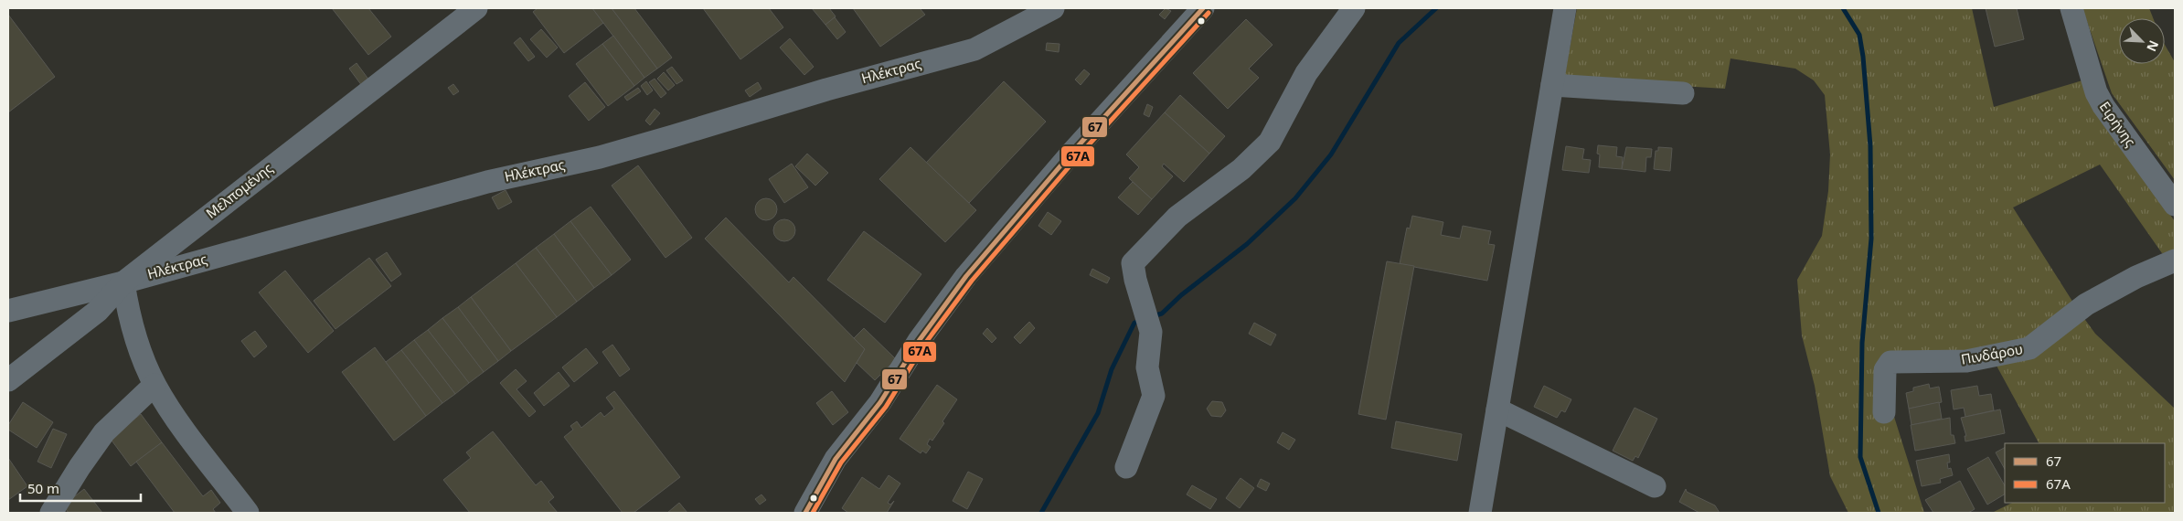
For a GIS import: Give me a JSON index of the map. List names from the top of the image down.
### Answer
{
  "streets": {
    "street": [
      "Ηλέκτρας",
      "Ειρήνης",
      "Μελπομένης",
      "Πινδάρου"
    ]
  },
  "crossings": [
    ["Ηλέκτρας", "Μελπομένης"]
  ],
  "lines": ["transit line 67", "transit line 67Α"],
  "legend": ["67", "67Α"],
  "scale_bar": "50 m",
  "north": "bottom right"
}
